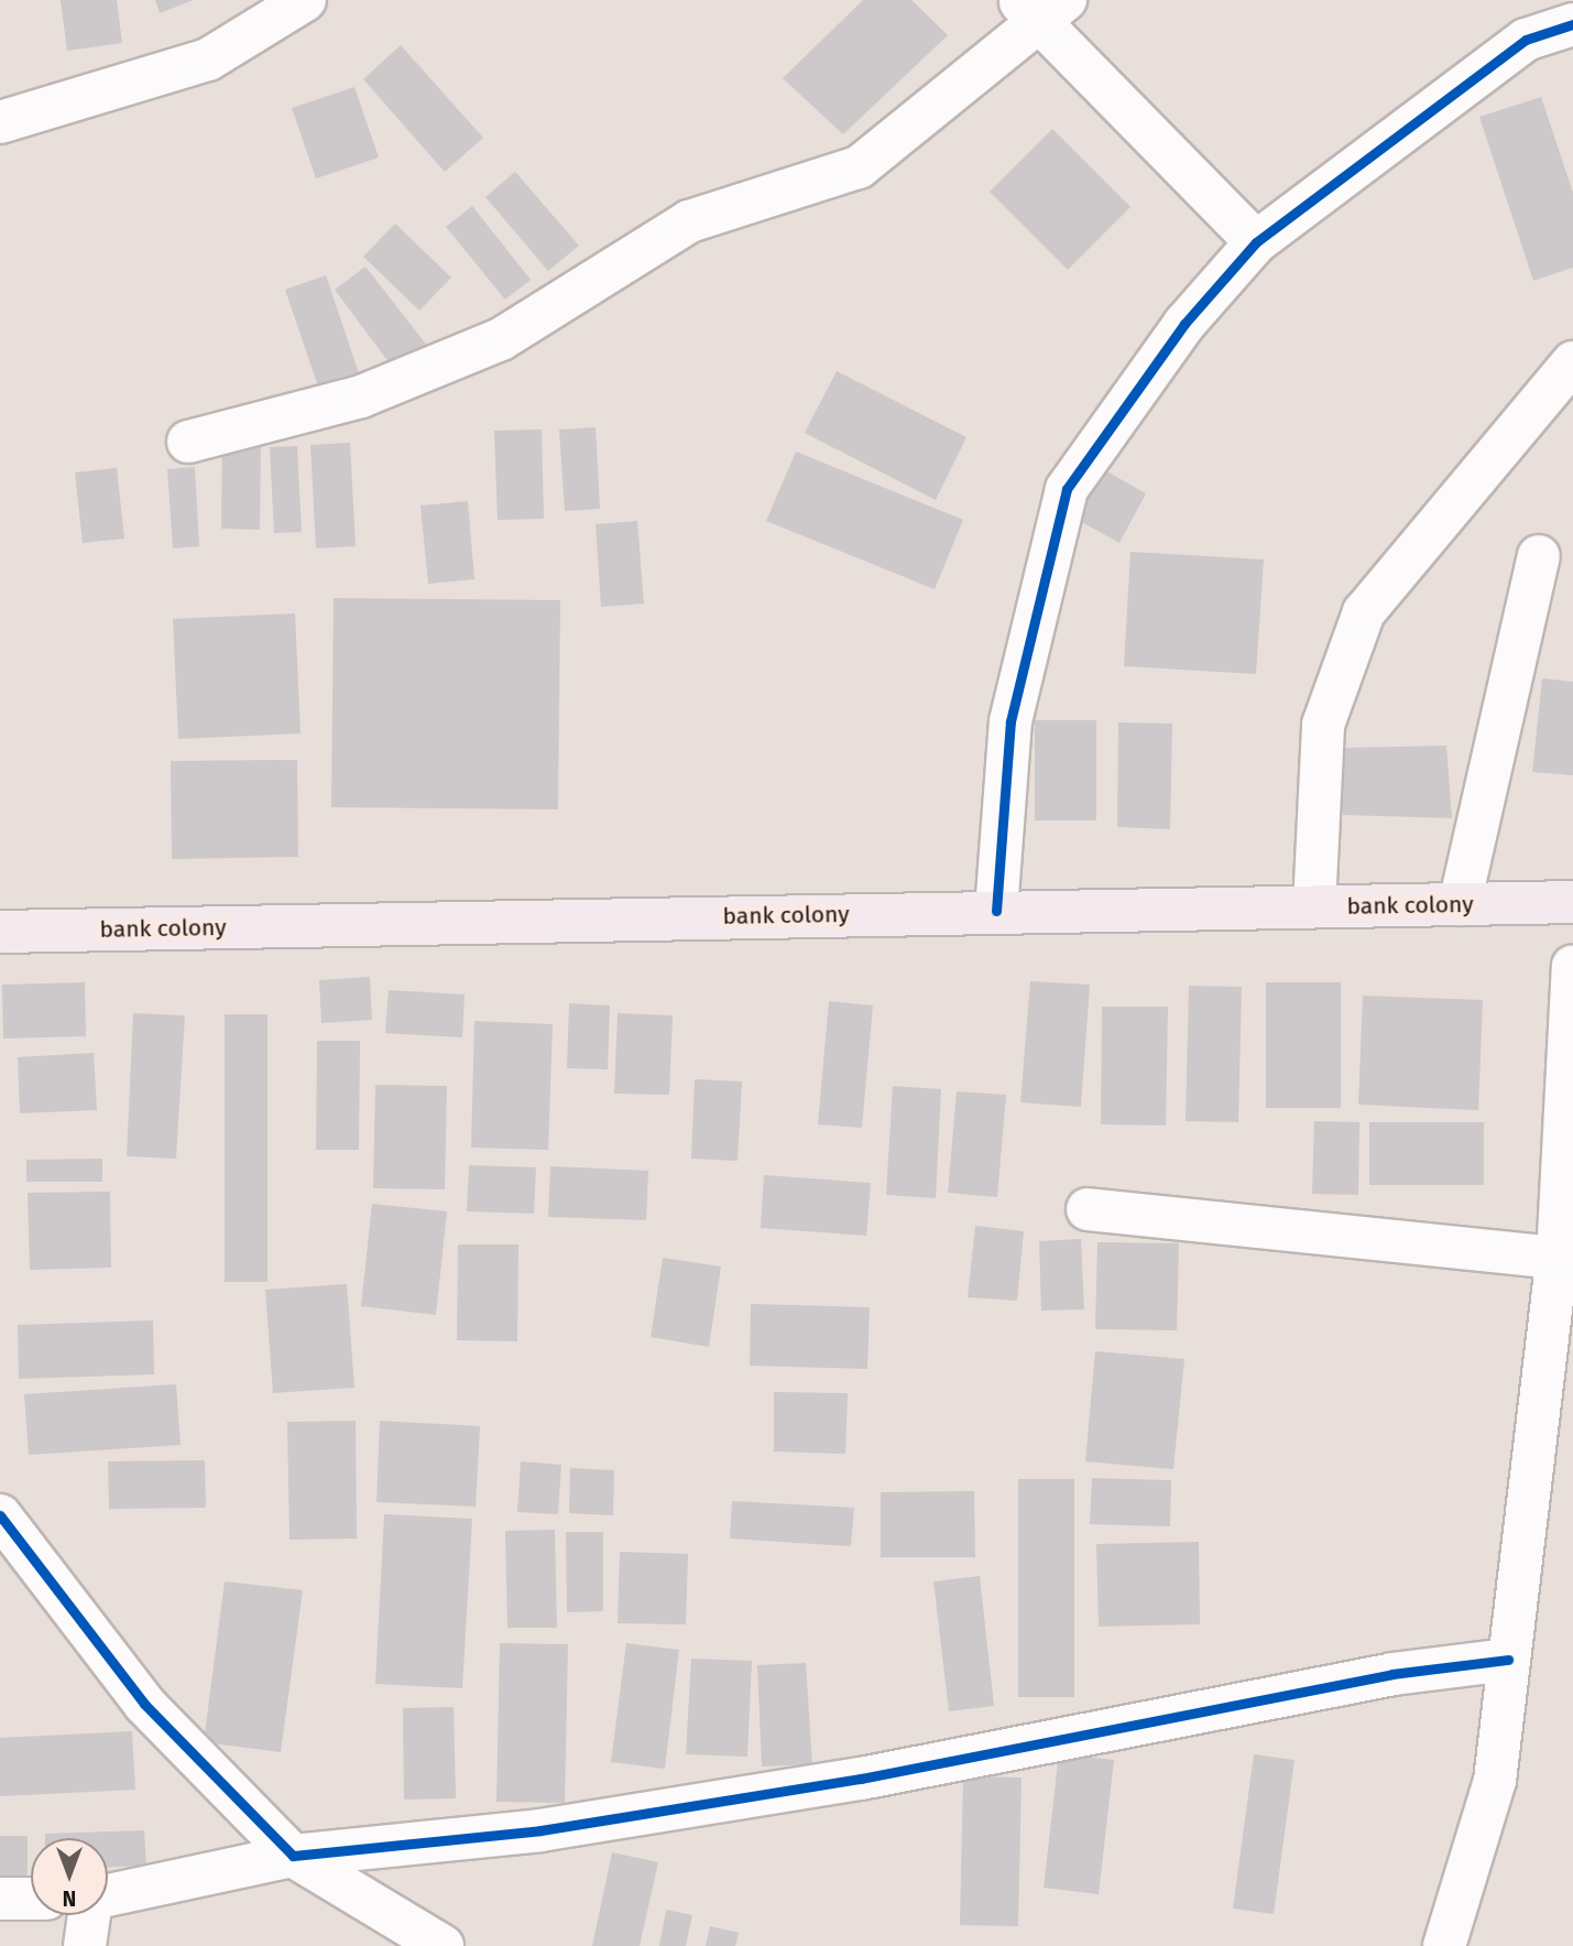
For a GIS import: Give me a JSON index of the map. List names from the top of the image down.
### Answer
{
  "streets": {
    "main road": ["bank colony"]
  },
  "north": "bottom"
}
